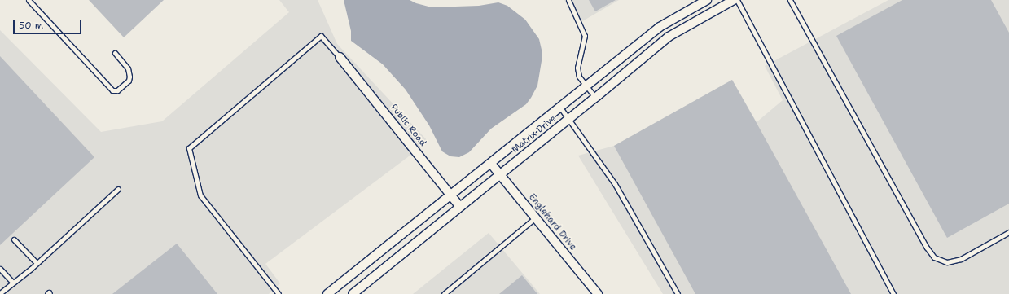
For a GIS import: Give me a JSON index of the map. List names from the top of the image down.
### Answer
{
  "streets": {
    "street": ["Public Road", "Matrix Drive", "Englehard Drive"]
  },
  "crossings": [
    ["Public Road", "Matrix Drive"],
    ["Matrix Drive", "Englehard Drive"]
  ],
  "scale_bar": "50 m"
}
